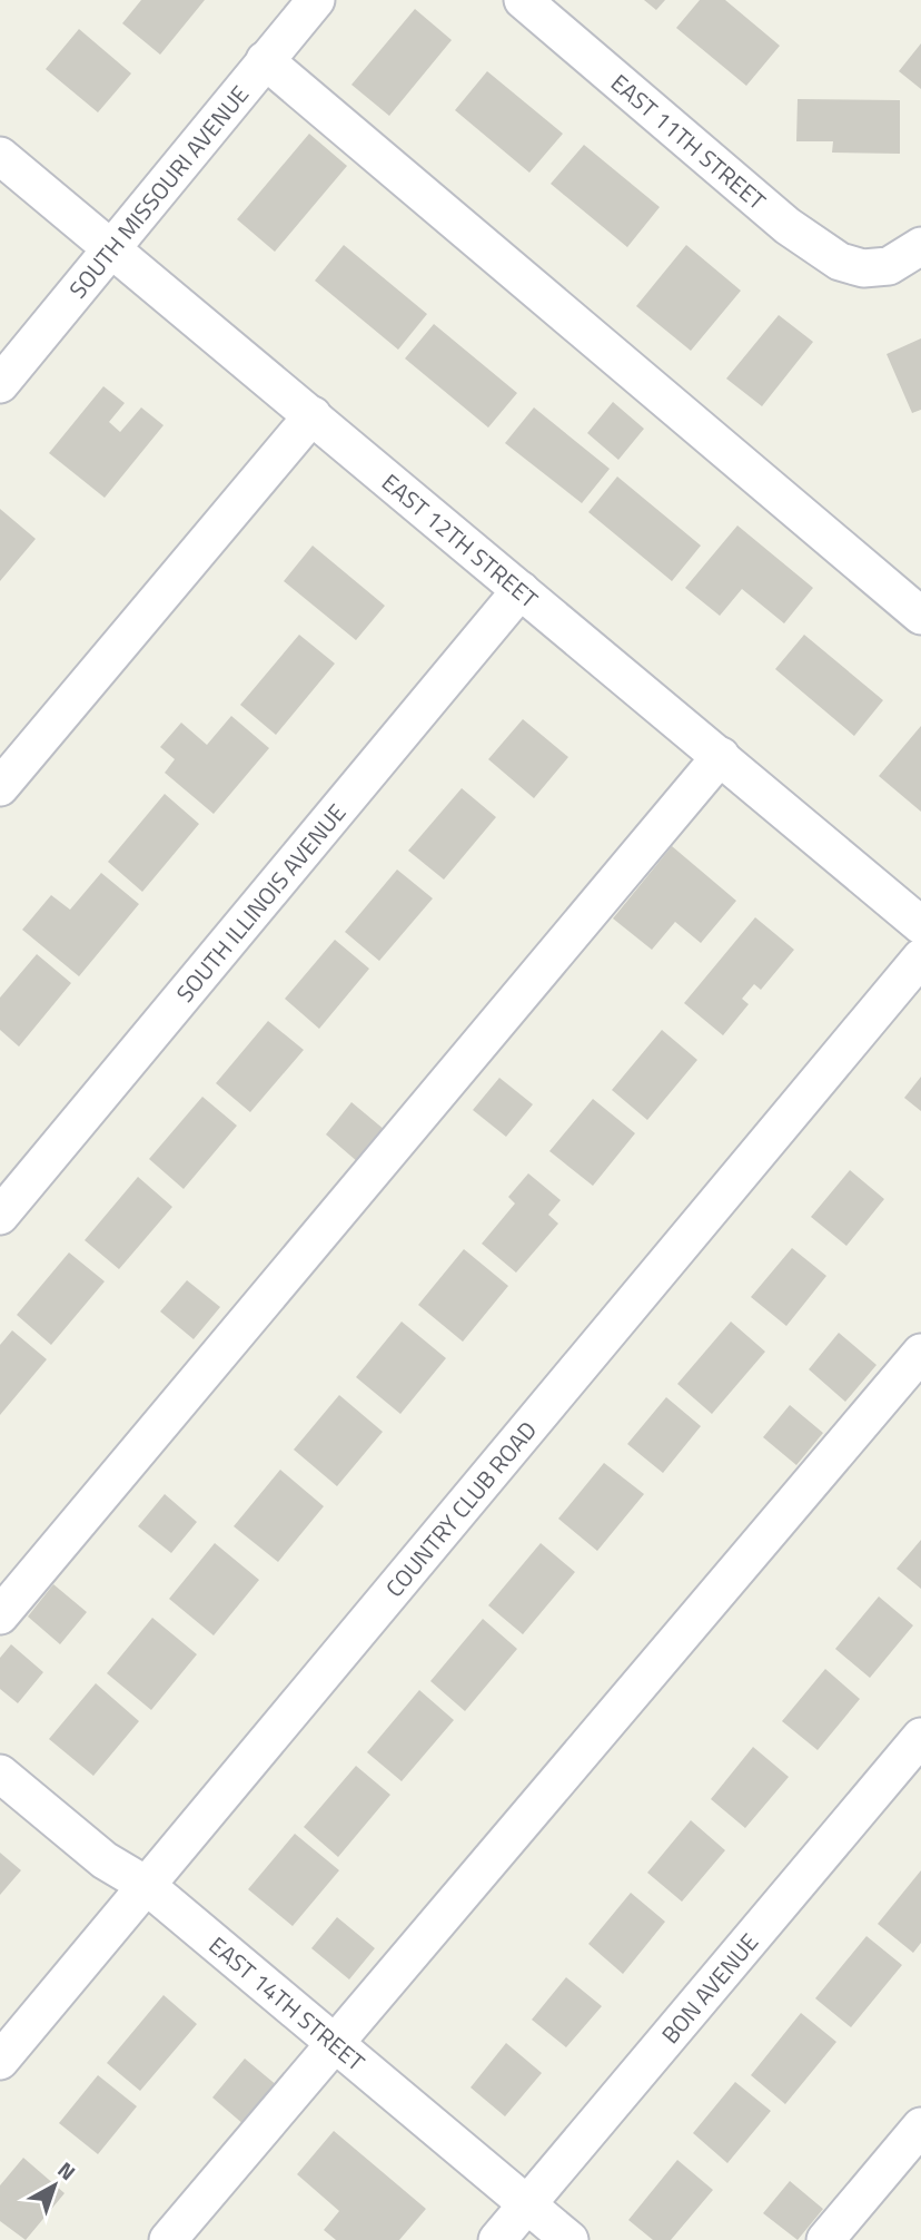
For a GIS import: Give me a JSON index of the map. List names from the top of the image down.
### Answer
{
  "streets": {
    "street": [
      "EAST 11TH STREET",
      "SOUTH MISSOURI AVENUE",
      "EAST 12TH STREET",
      "SOUTH ILLINOIS AVENUE",
      "COUNTRY CLUB ROAD",
      "BON AVENUE",
      "EAST 14TH STREET"
    ]
  },
  "crossings": [
    ["SOUTH MISSOURI AVENUE", "EAST 12TH STREET"],
    ["EAST 12TH STREET", "SOUTH ILLINOIS AVENUE"],
    ["COUNTRY CLUB ROAD", "EAST 14TH STREET"],
    ["BON AVENUE", "EAST 14TH STREET"]
  ],
  "north": "top right"
}
